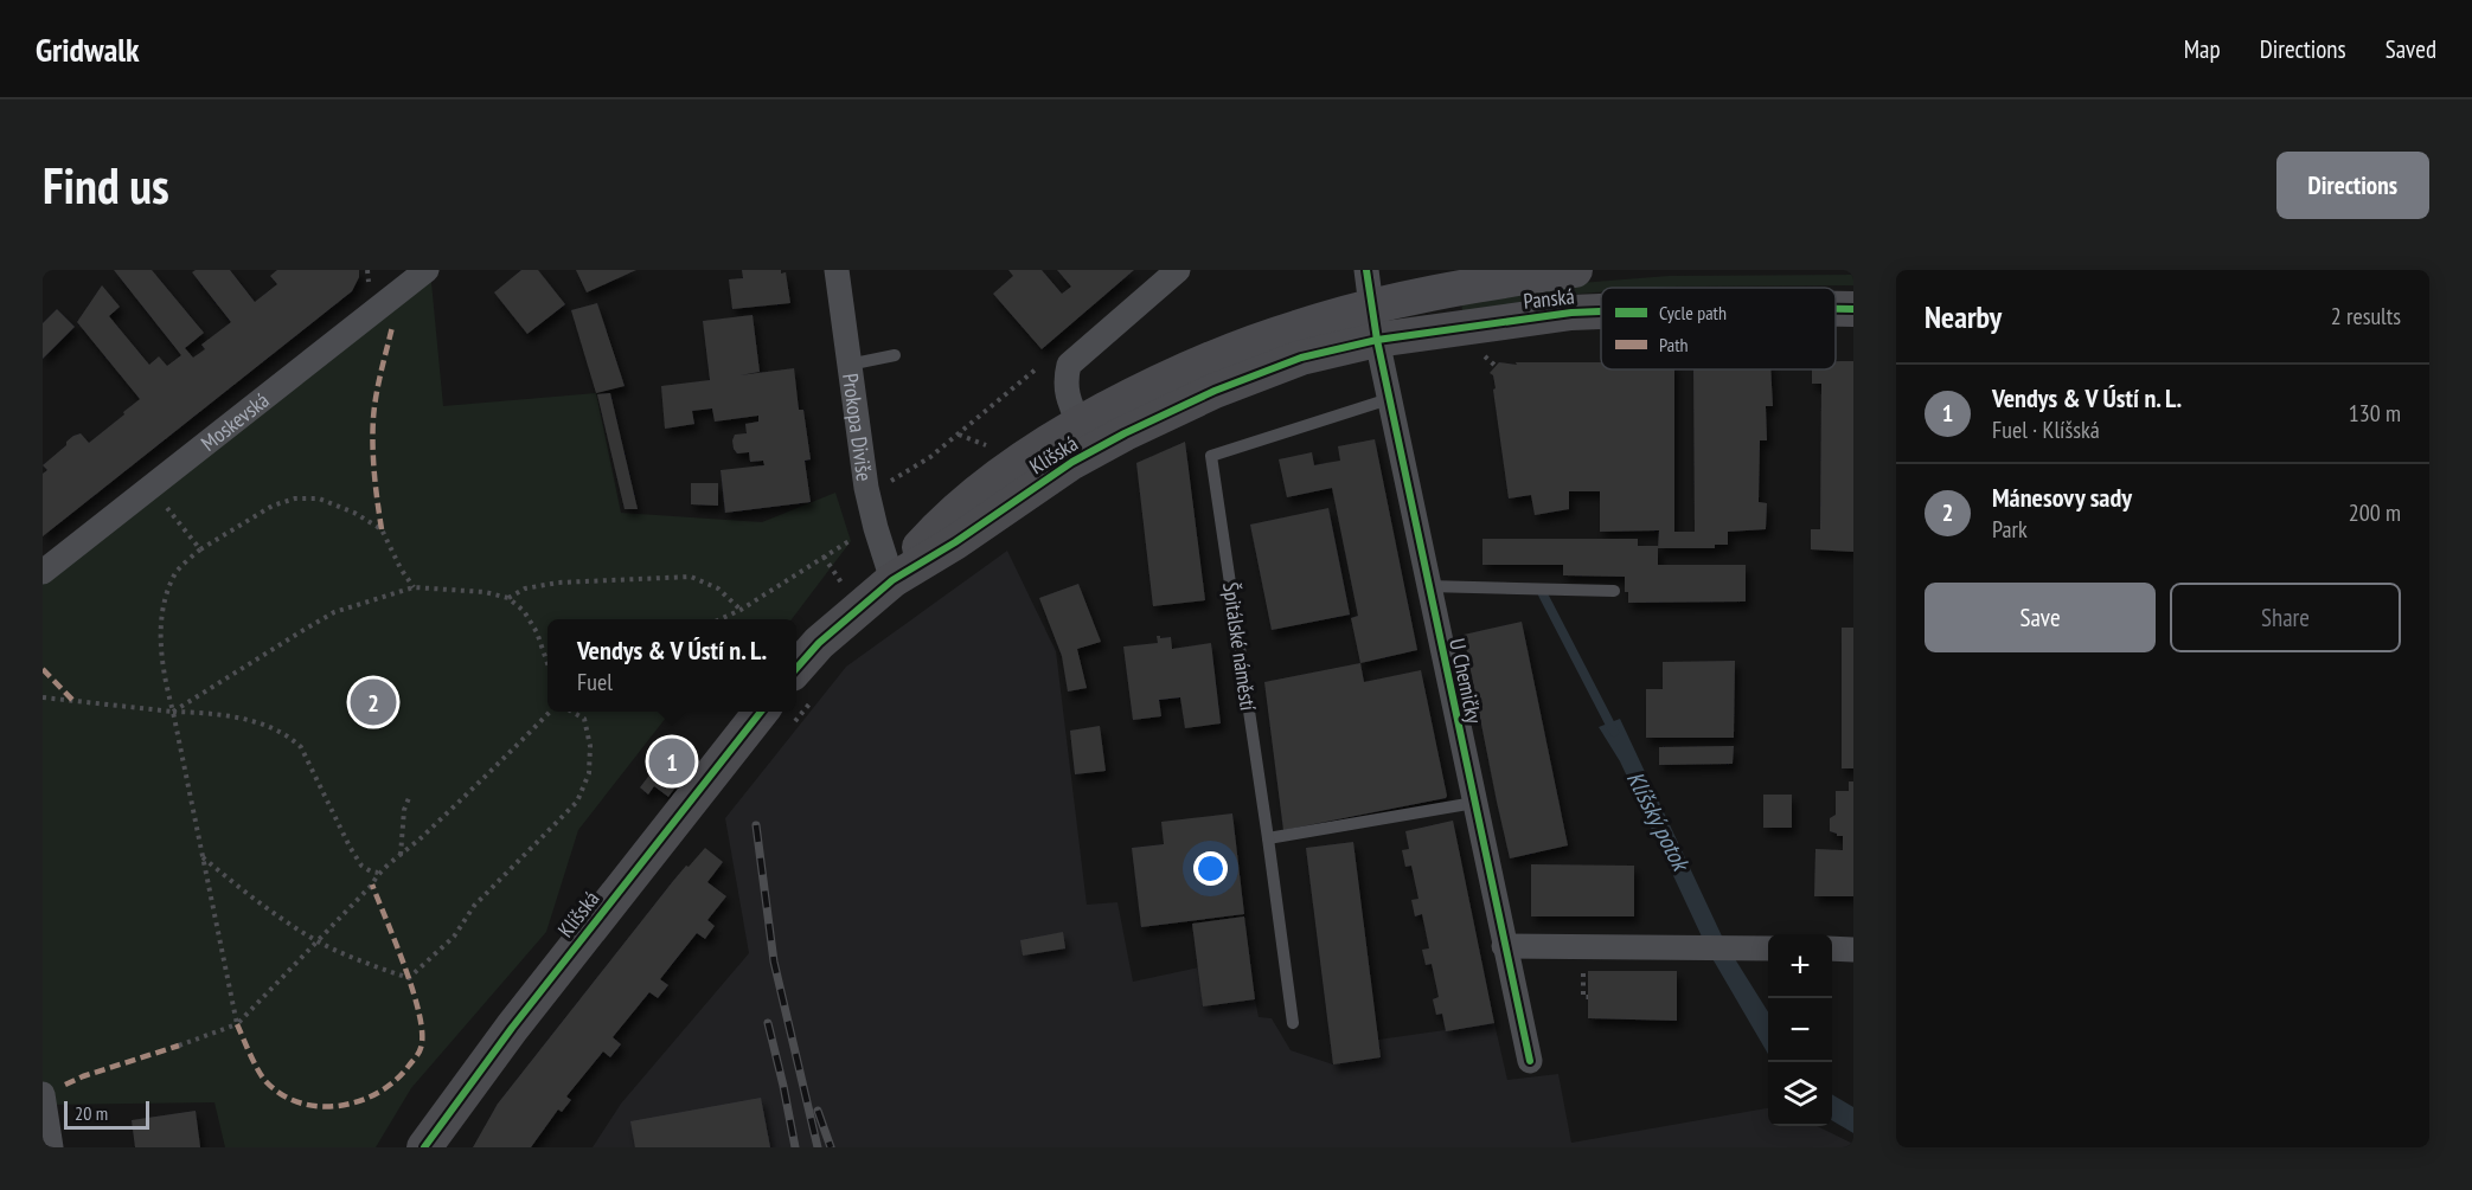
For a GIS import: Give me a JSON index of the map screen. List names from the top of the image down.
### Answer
{
  "streets": {
    "street": [
      "Panská",
      "Moskevská",
      "Prokopa Diviše",
      "Klíšská",
      "U Chemičky"
    ],
    "lane": ["Špitálské náměstí"]
  },
  "crossings": [
    ["Panská", "Klíšská"],
    ["Panská", "U Chemičky"],
    ["Prokopa Diviše", "Klíšská"],
    ["Klíšská", "U Chemičky"],
    ["Špitálské náměstí", "U Chemičky"]
  ],
  "water": ["Klíšský potok"],
  "legend": ["Cycle path", "Path"],
  "scale_bar": "20 m",
  "page": {
    "header": "Gridwalk",
    "nav": ["Map", "Directions", "Saved"],
    "buttons": [
      "Directions",
      ["Save", "Share"]
    ],
    "title": "Find us",
    "heading": ["Nearby", "2 results"],
    "list": [
      {
        "mark": "1",
        "name": "Vendys & V Ústí n. L.",
        "note": "Fuel · Klíšská",
        "value": "130 m"
      },
      {
        "mark": "2",
        "name": "Mánesovy sady",
        "note": "Park",
        "value": "200 m"
      }
    ],
    "popup": ["Vendys & V Ústí n. L.", "Fuel"],
    "pins": ["2", "1"],
    "map_buttons": ["+", "−"],
    "scale": "20 m"
  }
}
